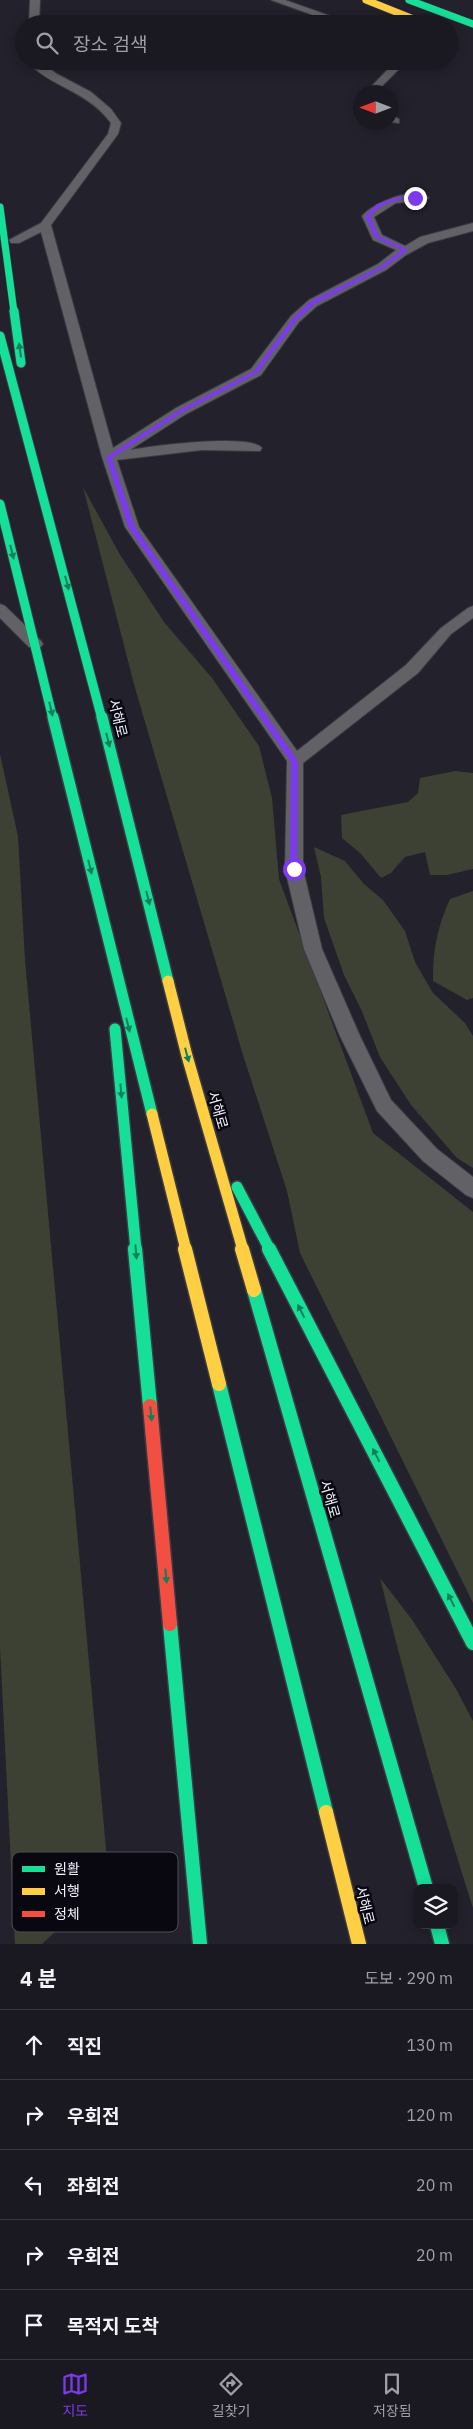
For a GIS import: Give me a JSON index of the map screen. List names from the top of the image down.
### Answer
{
  "streets": {
    "highway": ["서해로"]
  },
  "legend": ["원활", "서행", "정체"],
  "north": "left",
  "page": {
    "search": "장소 검색",
    "heading": ["4 분", "도보 · 290 m"],
    "list": [
      ["직진", "130 m"],
      ["우회전", "120 m"],
      ["좌회전", "20 m"],
      ["우회전", "20 m"],
      "목적지 도착"
    ],
    "nav": ["지도", "길찾기", "저장됨"]
  }
}
